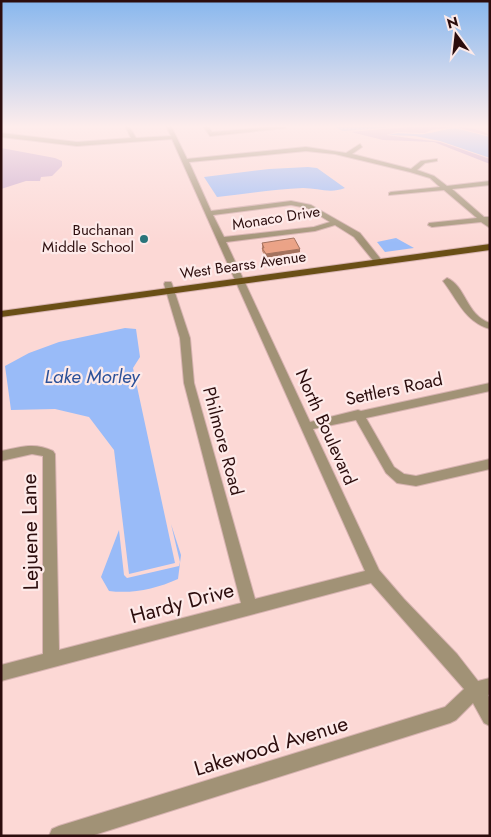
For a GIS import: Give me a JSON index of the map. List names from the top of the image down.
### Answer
{
  "streets": {
    "main road": ["West Bearss Avenue"],
    "street": [
      "Monaco Drive",
      "Settlers Road",
      "North Boulevard",
      "Philmore Road",
      "Lejuene Lane",
      "Hardy Drive",
      "Lakewood Avenue"
    ]
  },
  "crossings": [
    ["Monaco Drive", "North Boulevard"],
    ["West Bearss Avenue", "North Boulevard"],
    ["West Bearss Avenue", "Philmore Road"],
    ["Settlers Road", "North Boulevard"],
    ["North Boulevard", "Hardy Drive"],
    ["North Boulevard", "Lakewood Avenue"],
    ["Philmore Road", "Hardy Drive"],
    ["Lejuene Lane", "Hardy Drive"]
  ],
  "water": ["Lake Morley"],
  "places": ["Buchanan Middle School"],
  "north": "top"
}
